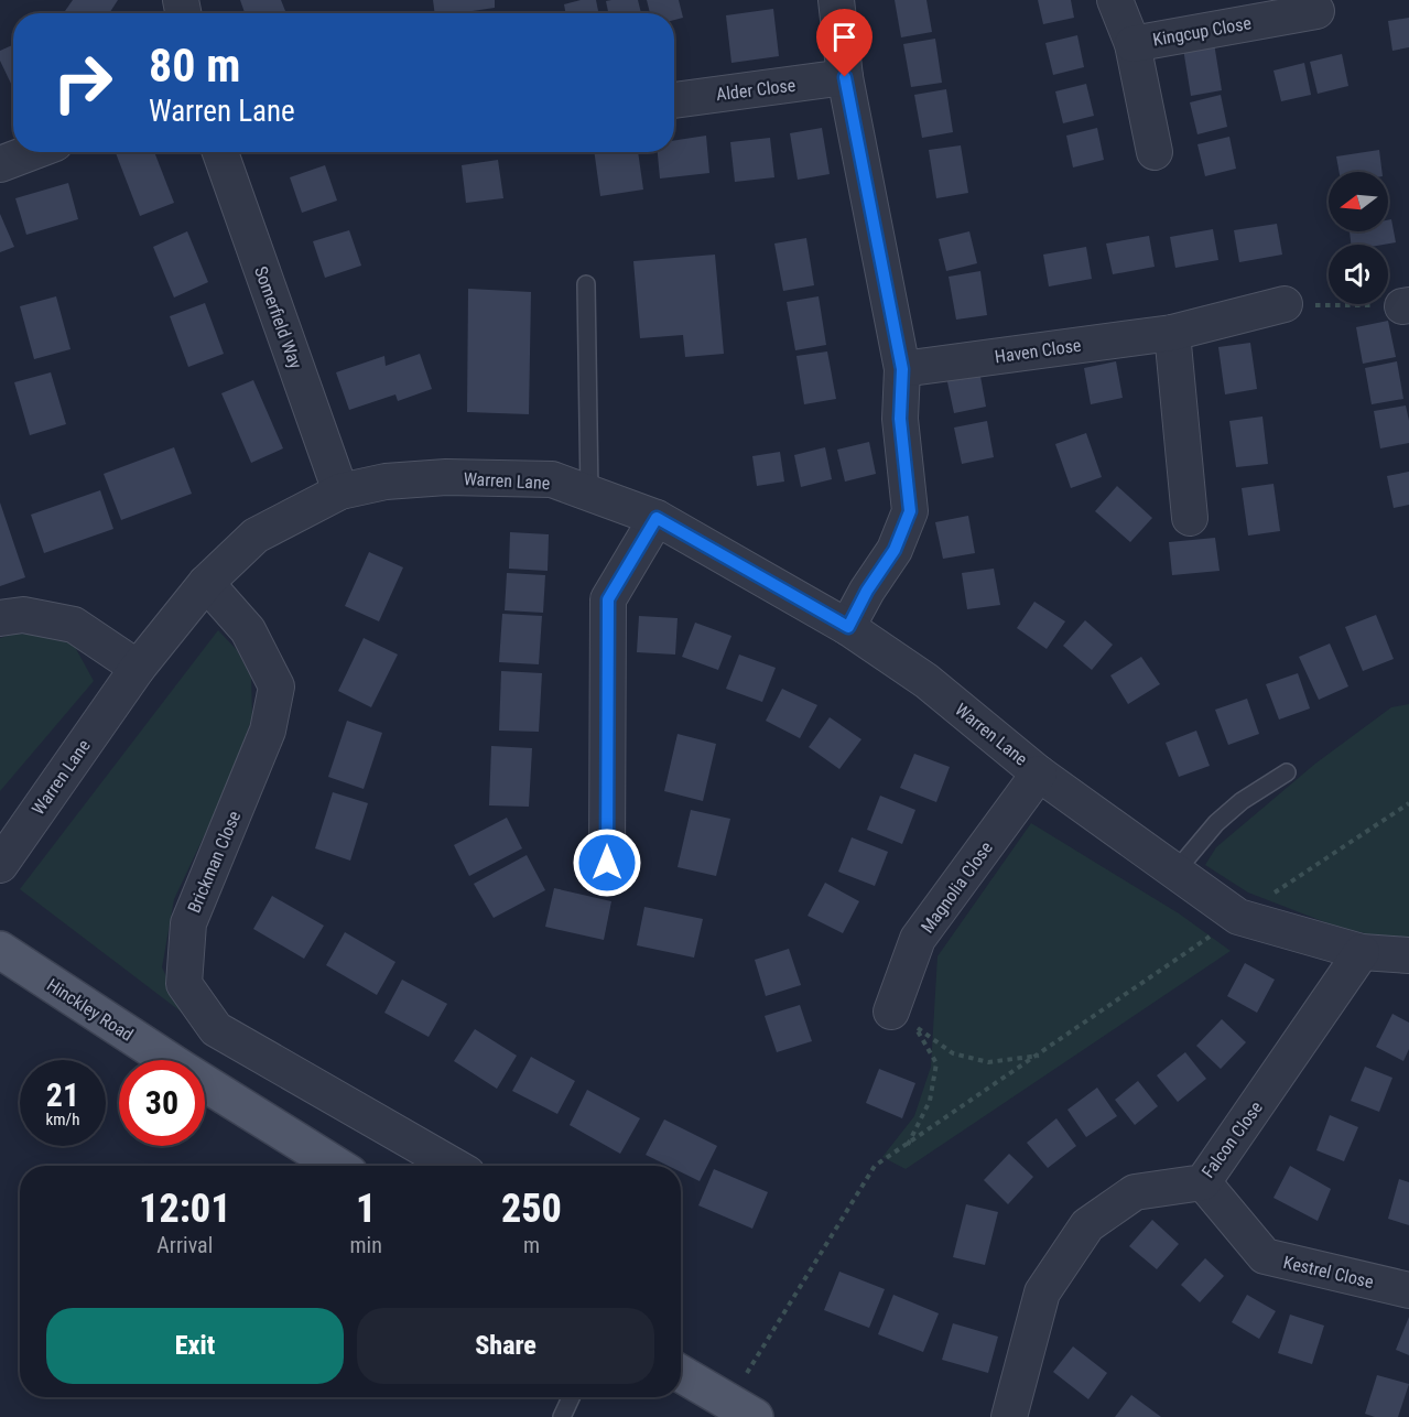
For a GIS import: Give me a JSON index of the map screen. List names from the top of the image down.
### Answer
{
  "streets": {
    "main road": ["Hinckley Road"],
    "street": [
      "Kingcup Close",
      "Alder Close",
      "Somerfield Way",
      "Haven Close",
      "Warren Lane",
      "Brickman Close",
      "Magnolia Close",
      "Falcon Close",
      "Kestrel Close"
    ]
  },
  "crossings": [
    ["Somerfield Way", "Warren Lane"],
    ["Warren Lane", "Brickman Close"],
    ["Warren Lane", "Magnolia Close"],
    ["Warren Lane", "Falcon Close"],
    ["Falcon Close", "Kestrel Close"]
  ],
  "north": "left",
  "page": {
    "turn": ["80 m", "Warren Lane"],
    "speed": "21 km/h",
    "limit": "30",
    "eta": [
      "12:01",
      "Arrival",
      "1",
      "min",
      "250",
      "m"
    ],
    "buttons": ["Exit", "Share"]
  }
}
